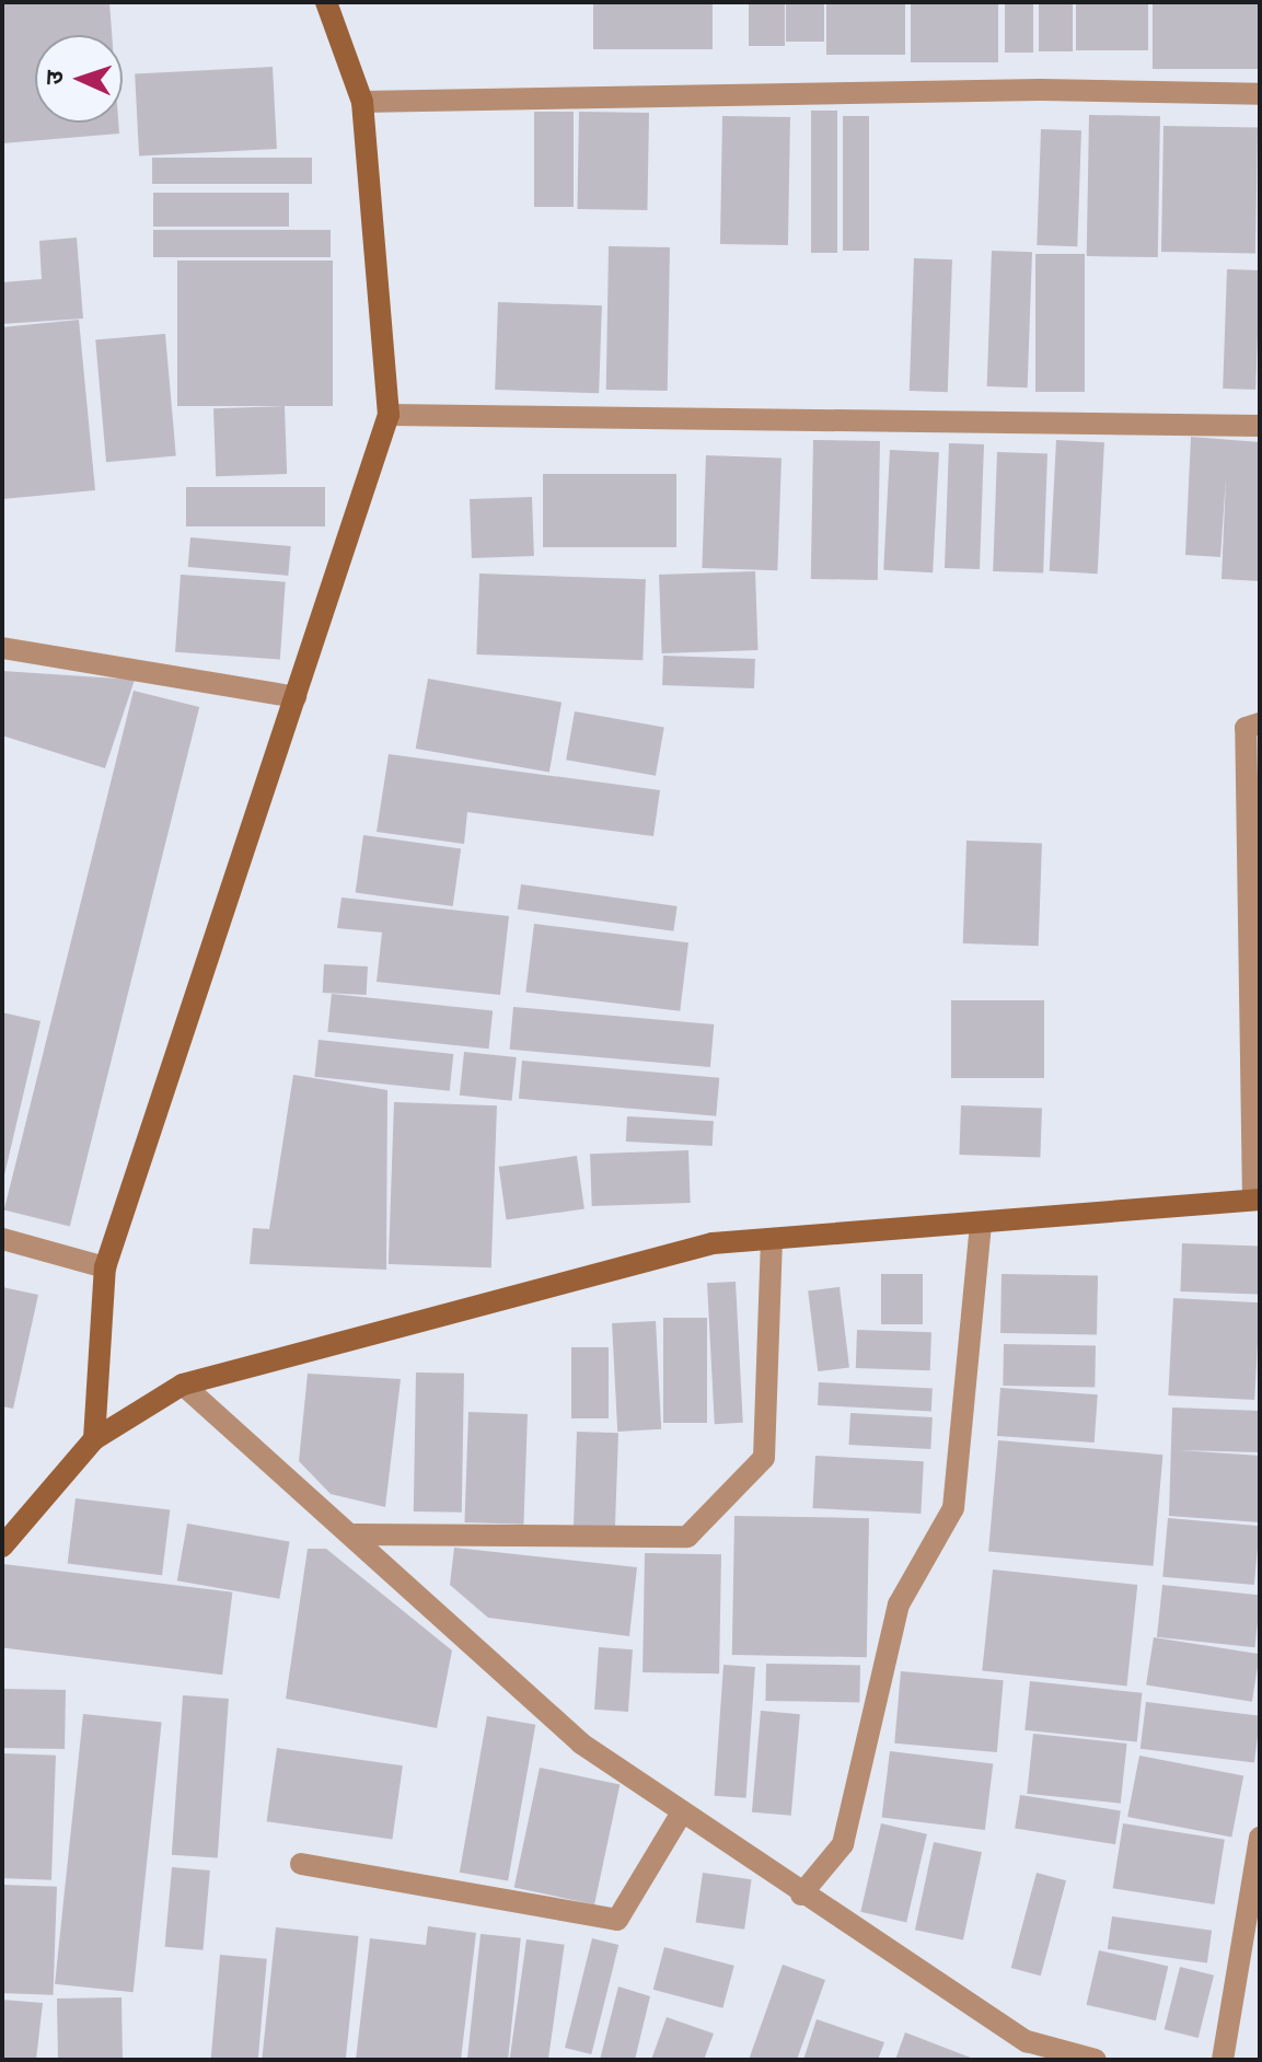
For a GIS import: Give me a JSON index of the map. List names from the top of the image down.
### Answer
{
  "north": "left"
}
